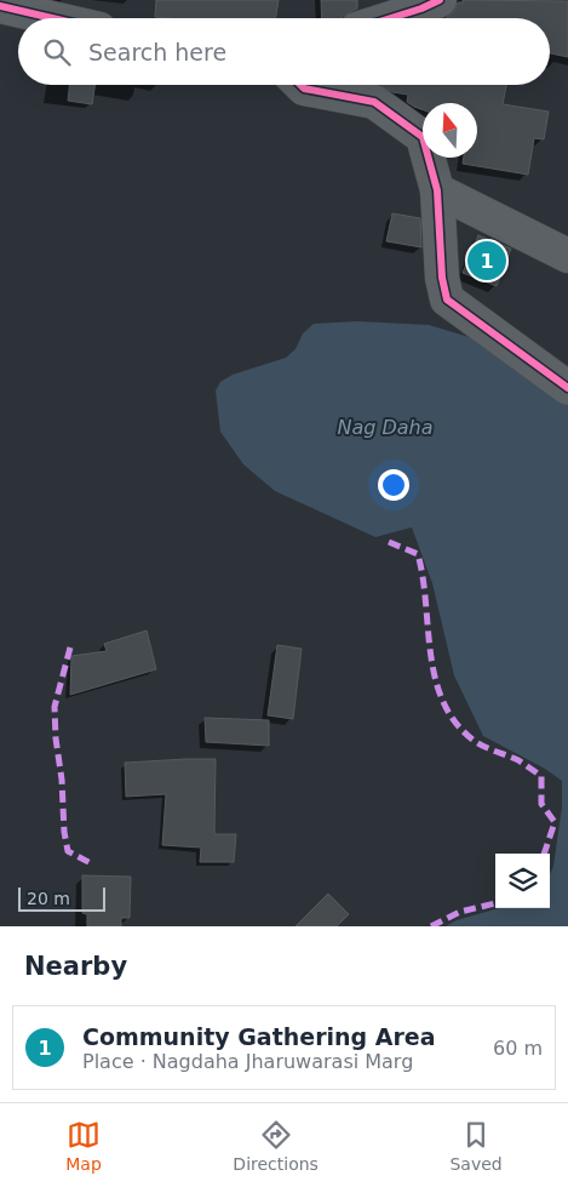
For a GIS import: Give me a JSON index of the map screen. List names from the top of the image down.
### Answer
{
  "water": ["Nag Daha"],
  "scale_bar": "20 m",
  "north": "top",
  "page": {
    "search": "Search here",
    "pins": "1",
    "scale": "20 m",
    "heading": "Nearby",
    "list": [
      {
        "mark": "1",
        "name": "Community Gathering Area",
        "note": "Place · Nagdaha Jharuwarasi Marg",
        "value": "60 m"
      }
    ],
    "nav": ["Map", "Directions", "Saved"]
  }
}
